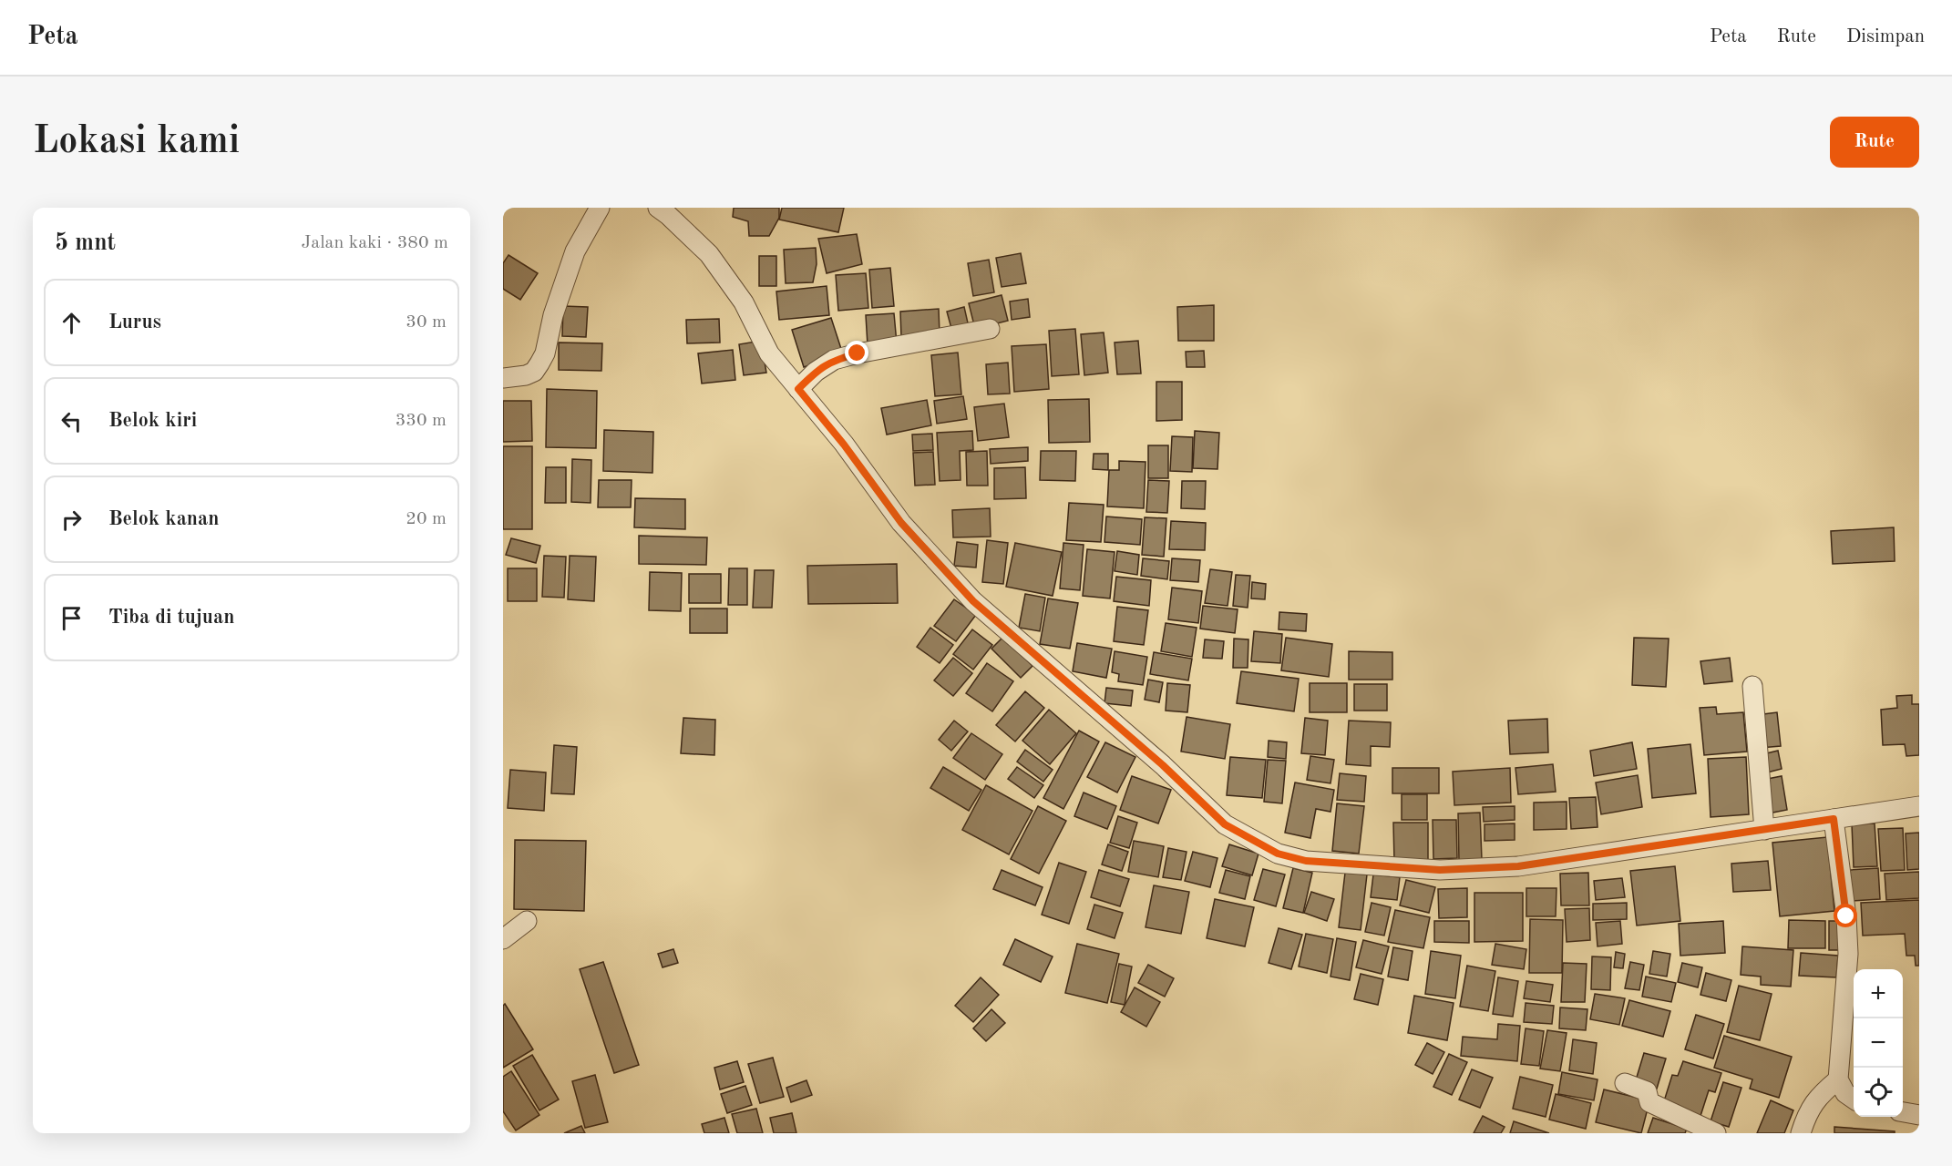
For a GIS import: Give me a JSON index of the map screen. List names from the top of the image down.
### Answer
{
  "page": {
    "header": "Peta",
    "nav": ["Peta", "Rute", "Disimpan"],
    "buttons": "Rute",
    "title": "Lokasi kami",
    "heading": ["5 mnt", "Jalan kaki · 380 m"],
    "list": [
      ["Lurus", "30 m"],
      ["Belok kiri", "330 m"],
      ["Belok kanan", "20 m"],
      "Tiba di tujuan"
    ],
    "map_buttons": ["+", "−"]
  }
}
